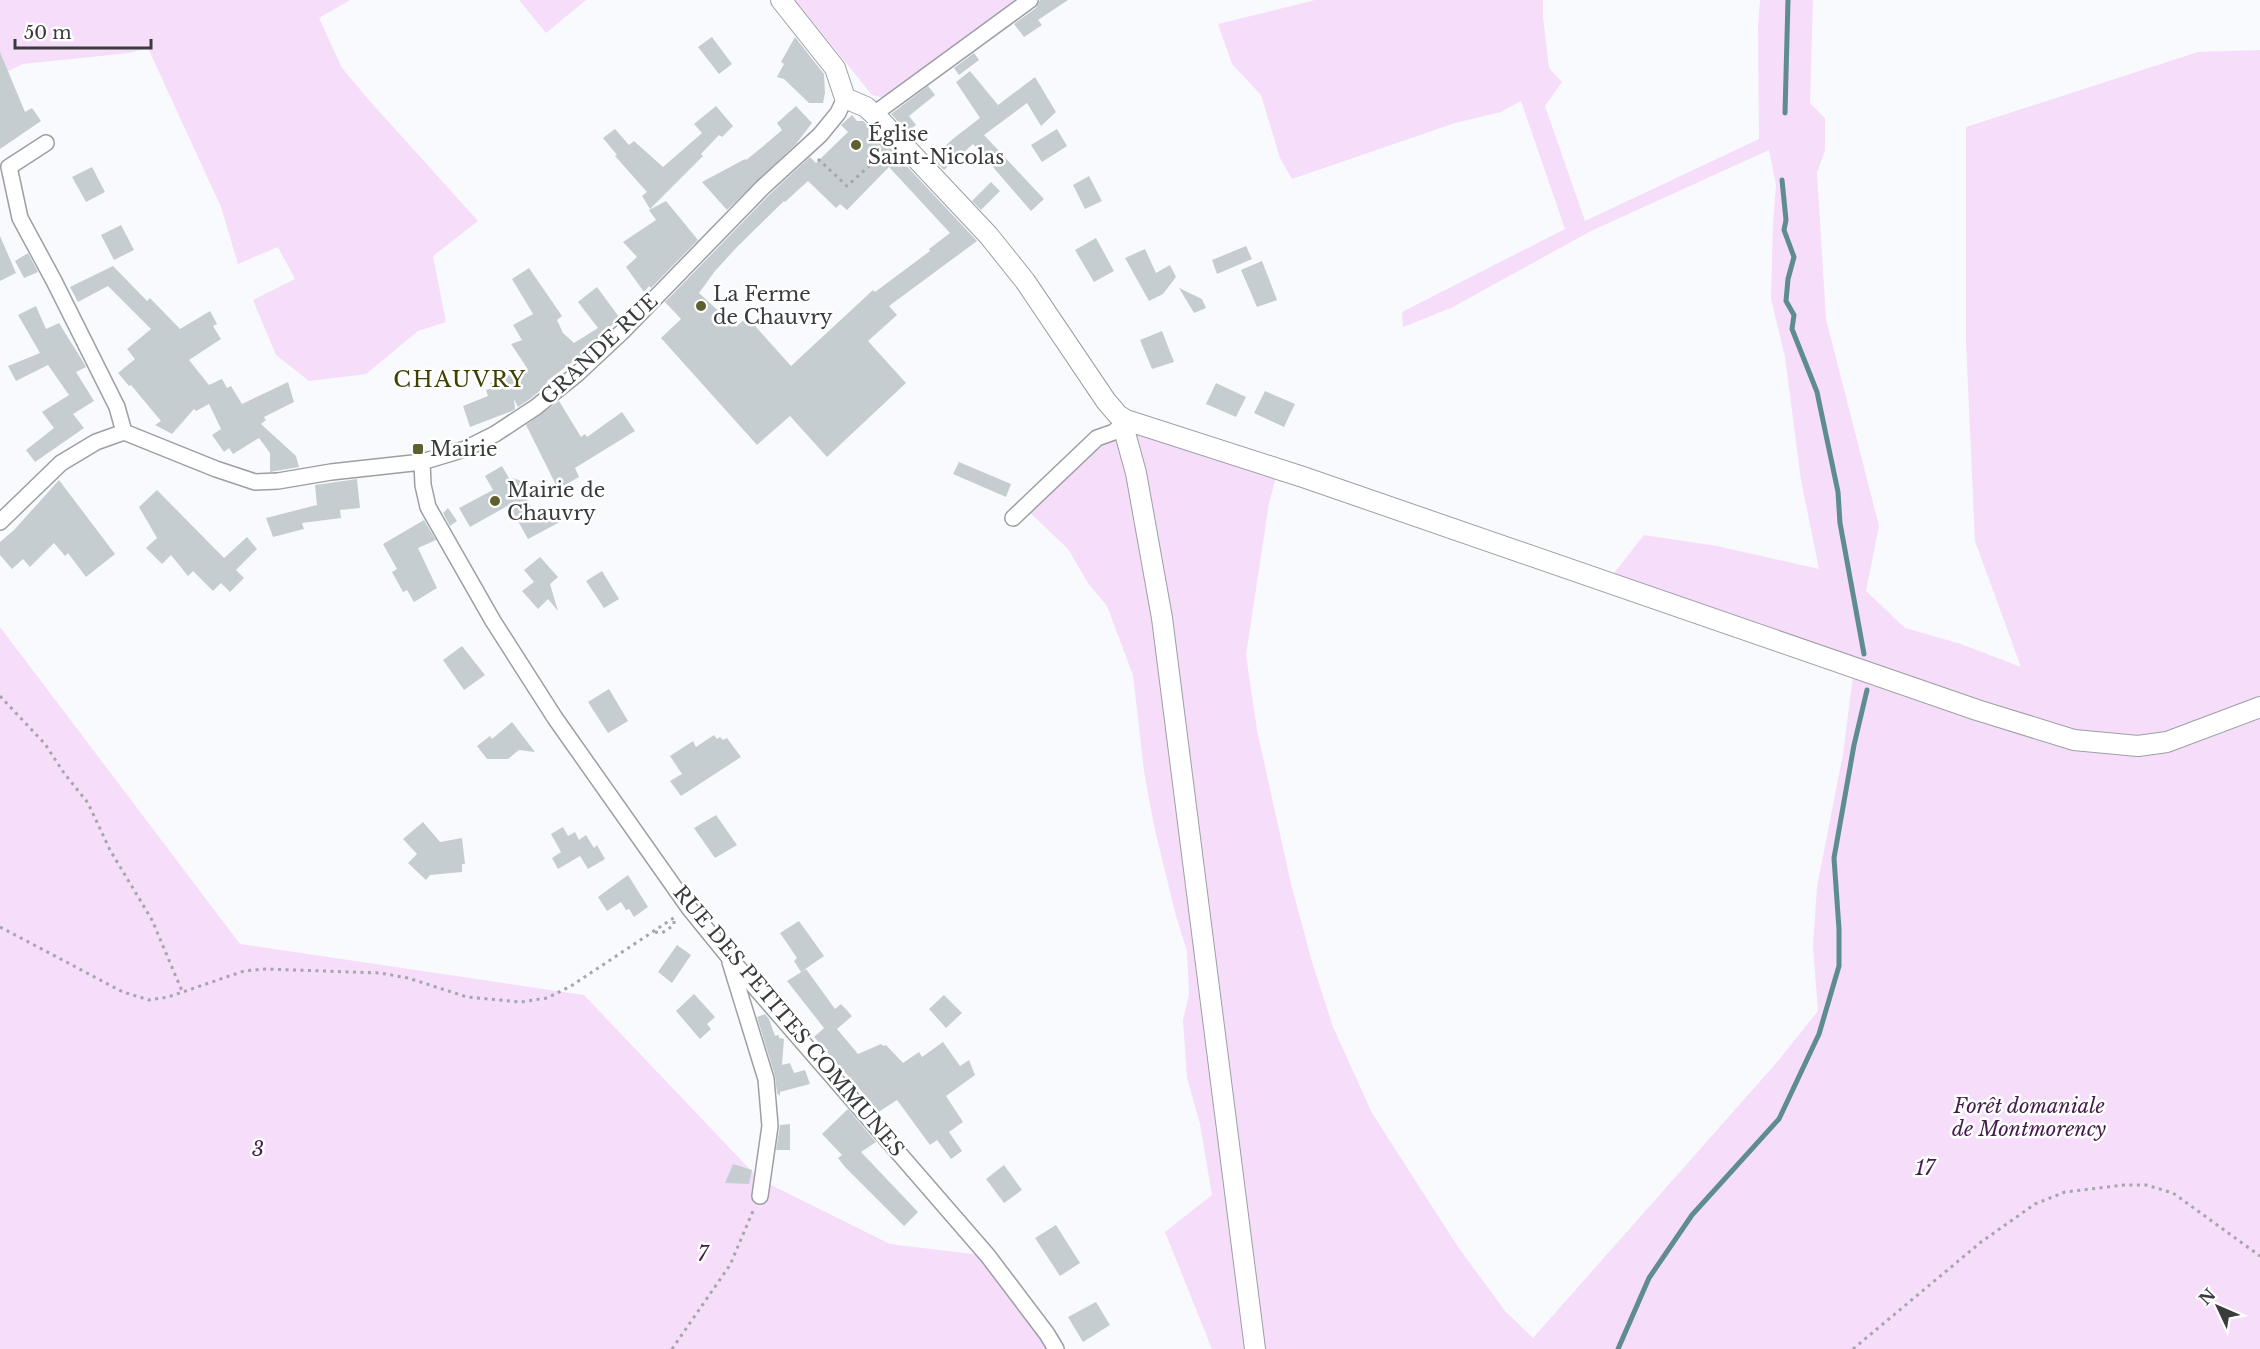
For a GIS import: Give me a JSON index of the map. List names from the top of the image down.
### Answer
{
  "streets": {
    "street": ["GRANDE RUE", "RUE DES PETITES COMMUNES"]
  },
  "crossings": [
    ["GRANDE RUE", "RUE DES PETITES COMMUNES"]
  ],
  "districts": ["CHAUVRY"],
  "parks": [
    "Forêt domaniale de Montmorency",
    "3",
    "17",
    "7"
  ],
  "places": {
    "other": ["Église Saint-Nicolas", "La Ferme de Chauvry", "Mairie de Chauvry"],
    "transit": ["Mairie"]
  },
  "scale_bar": "50 m",
  "north": "top left"
}
